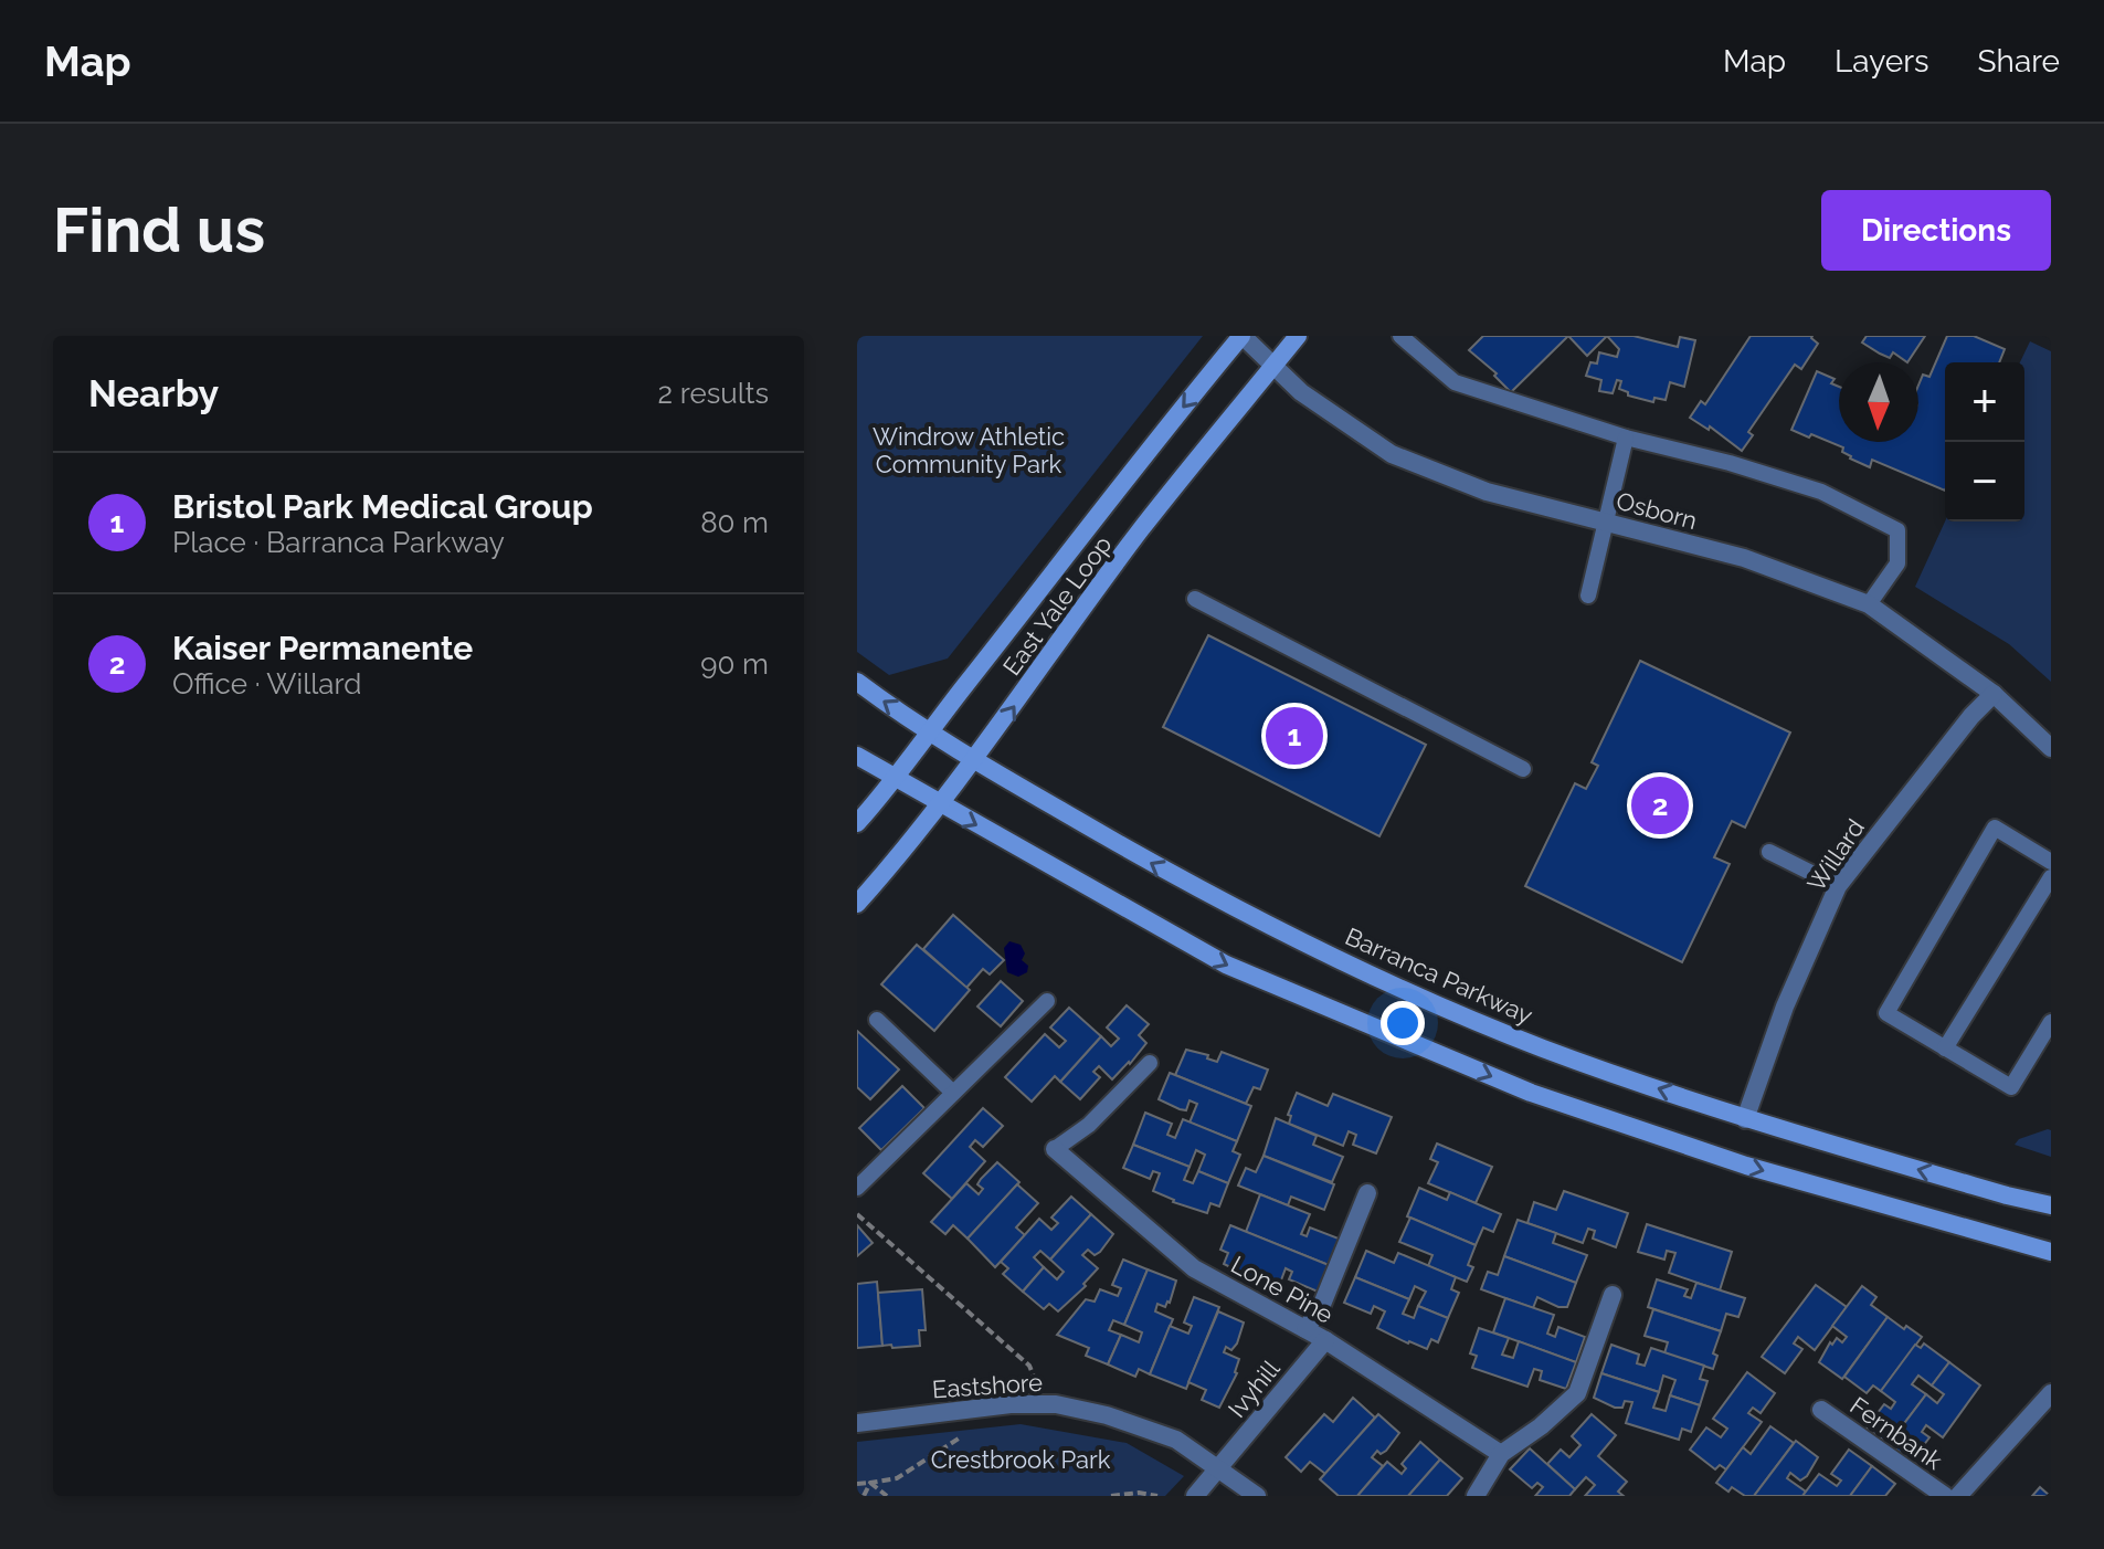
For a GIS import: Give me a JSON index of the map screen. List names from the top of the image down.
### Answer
{
  "streets": {
    "main road": ["East Yale Loop", "Barranca Parkway"],
    "street": [
      "Osborn",
      "Willard",
      "Lone Pine",
      "Eastshore",
      "Ivyhill",
      "Fernbank"
    ]
  },
  "crossings": [
    ["Osborn", "East Yale Loop"],
    ["Osborn", "Willard"],
    ["East Yale Loop", "Barranca Parkway"],
    ["Willard", "Barranca Parkway"],
    ["Lone Pine", "Ivyhill"],
    ["Eastshore", "Ivyhill"]
  ],
  "parks": ["Windrow Athletic Community Park", "Crestbrook Park"],
  "north": "bottom",
  "page": {
    "header": "Map",
    "nav": ["Map", "Layers", "Share"],
    "buttons": "Directions",
    "title": "Find us",
    "heading": ["Nearby", "2 results"],
    "map_buttons": ["+", "−"],
    "list": [
      {
        "mark": "1",
        "name": "Bristol Park Medical Group",
        "note": "Place · Barranca Parkway",
        "value": "80 m"
      },
      {
        "mark": "2",
        "name": "Kaiser Permanente",
        "note": "Office · Willard",
        "value": "90 m"
      }
    ],
    "pins": ["1", "2"]
  }
}
